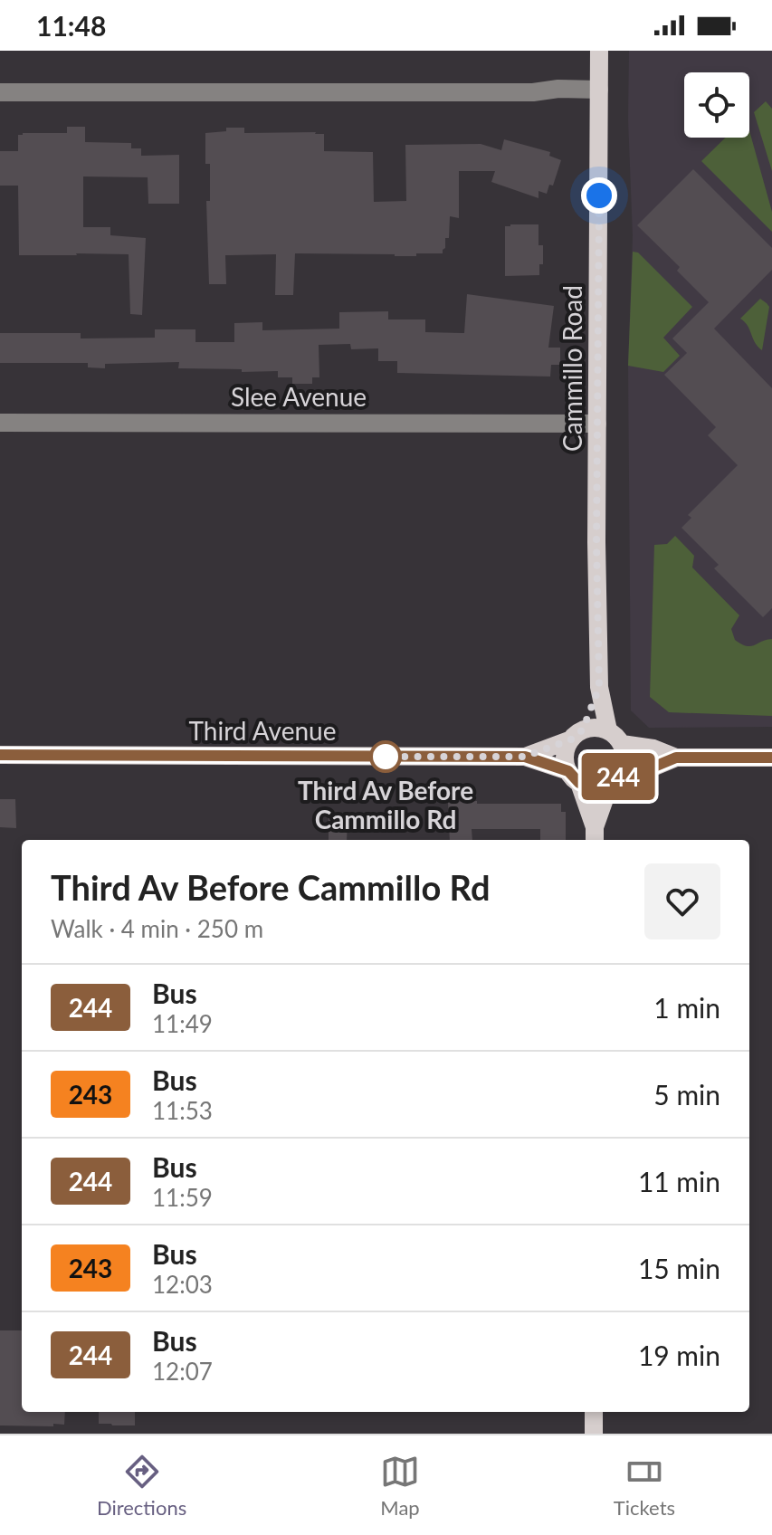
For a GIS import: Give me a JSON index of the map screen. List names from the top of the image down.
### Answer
{
  "streets": {
    "main road": ["Cammillo Road", "Third Avenue"],
    "street": ["Slee Avenue"]
  },
  "crossings": [
    ["Cammillo Road", "Slee Avenue"],
    ["Cammillo Road", "Third Avenue"]
  ],
  "places": ["Third Av Before Cammillo Rd"],
  "lines": ["bus line 244"],
  "page": {
    "status": "11:48",
    "on_map": "244",
    "heading": ["Third Av Before Cammillo Rd", "Walk · 4 min · 250 m"],
    "list": [
      {
        "mark": "244",
        "name": "Bus",
        "note": "11:49",
        "value": "1 min"
      },
      {
        "mark": "243",
        "name": "Bus",
        "note": "11:53",
        "value": "5 min"
      },
      {
        "mark": "244",
        "name": "Bus",
        "note": "11:59",
        "value": "11 min"
      },
      {
        "mark": "243",
        "name": "Bus",
        "note": "12:03",
        "value": "15 min"
      },
      {
        "mark": "244",
        "name": "Bus",
        "note": "12:07",
        "value": "19 min"
      }
    ],
    "tabs": ["Directions", "Map", "Tickets"]
  }
}
